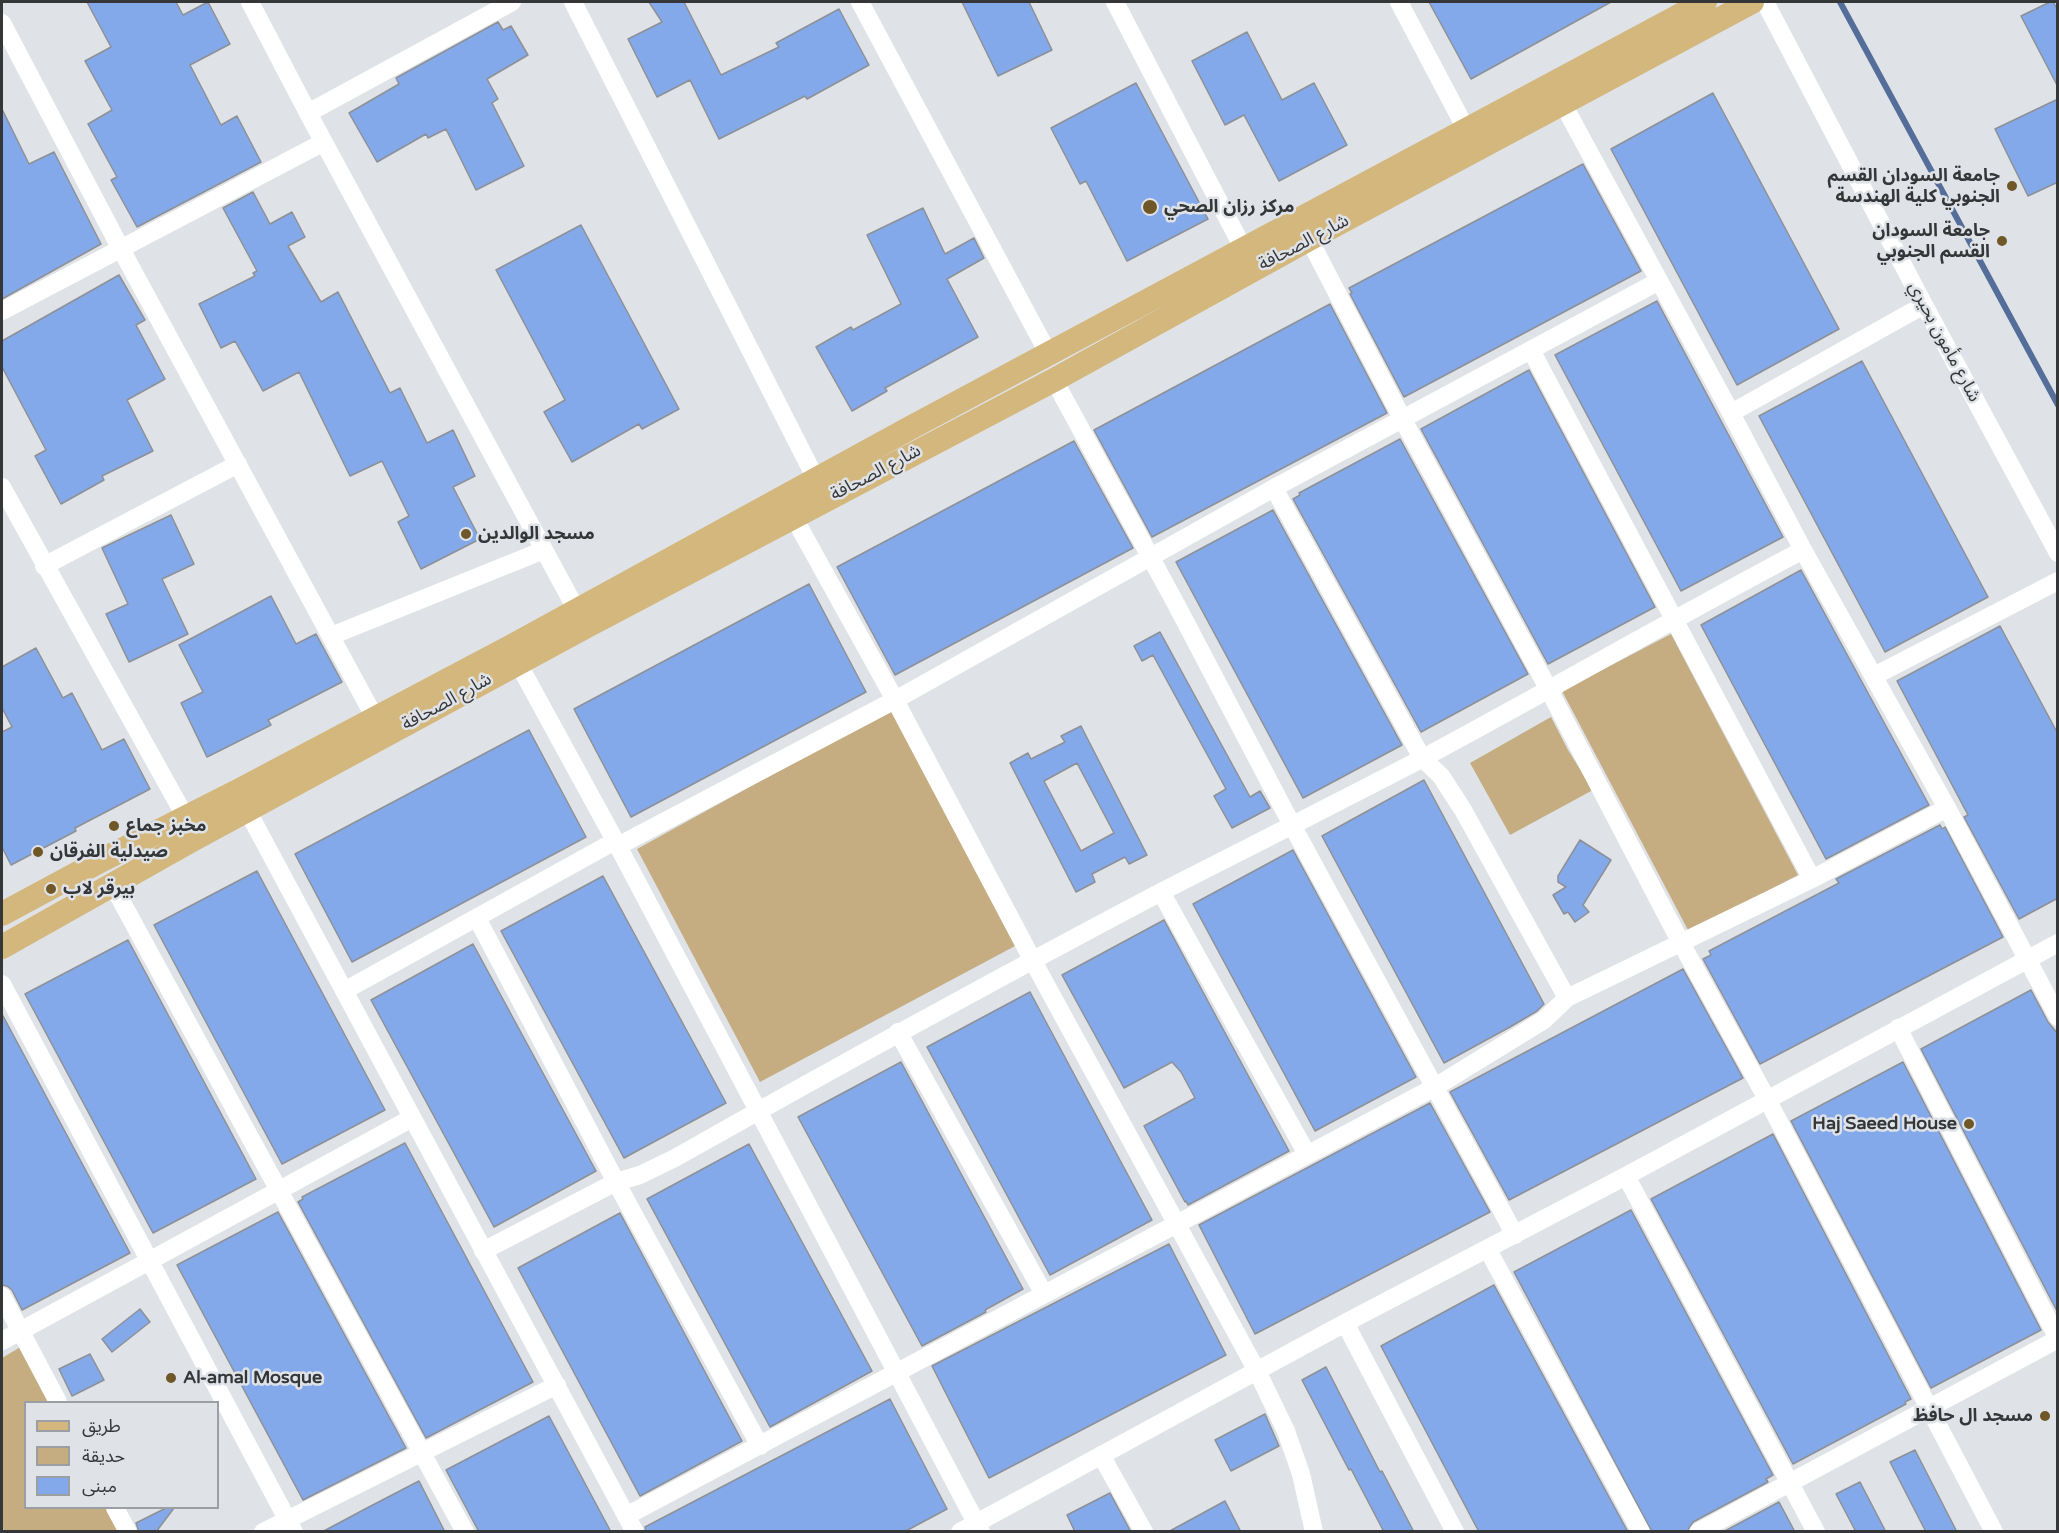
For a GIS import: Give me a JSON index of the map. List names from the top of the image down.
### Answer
{
  "streets": {
    "main road": ["شارع الصحافة"],
    "street": ["شارع مأمون بحيري"]
  },
  "places": [
    "جامعة السودان القسم الجنوبي كلية الهندسة",
    "مركز رزان الصحي",
    "جامعة السودان القسم الجنوبي",
    "مسجد الوالدين",
    "مخبز جماع",
    "صيدلية الفرقان",
    "بيرقر لاب",
    "Haj Saeed House",
    "Al-amal Mosque",
    "مسجد ال حافظ"
  ],
  "legend": ["طريق", "حديقة", "مبنى"]
}
